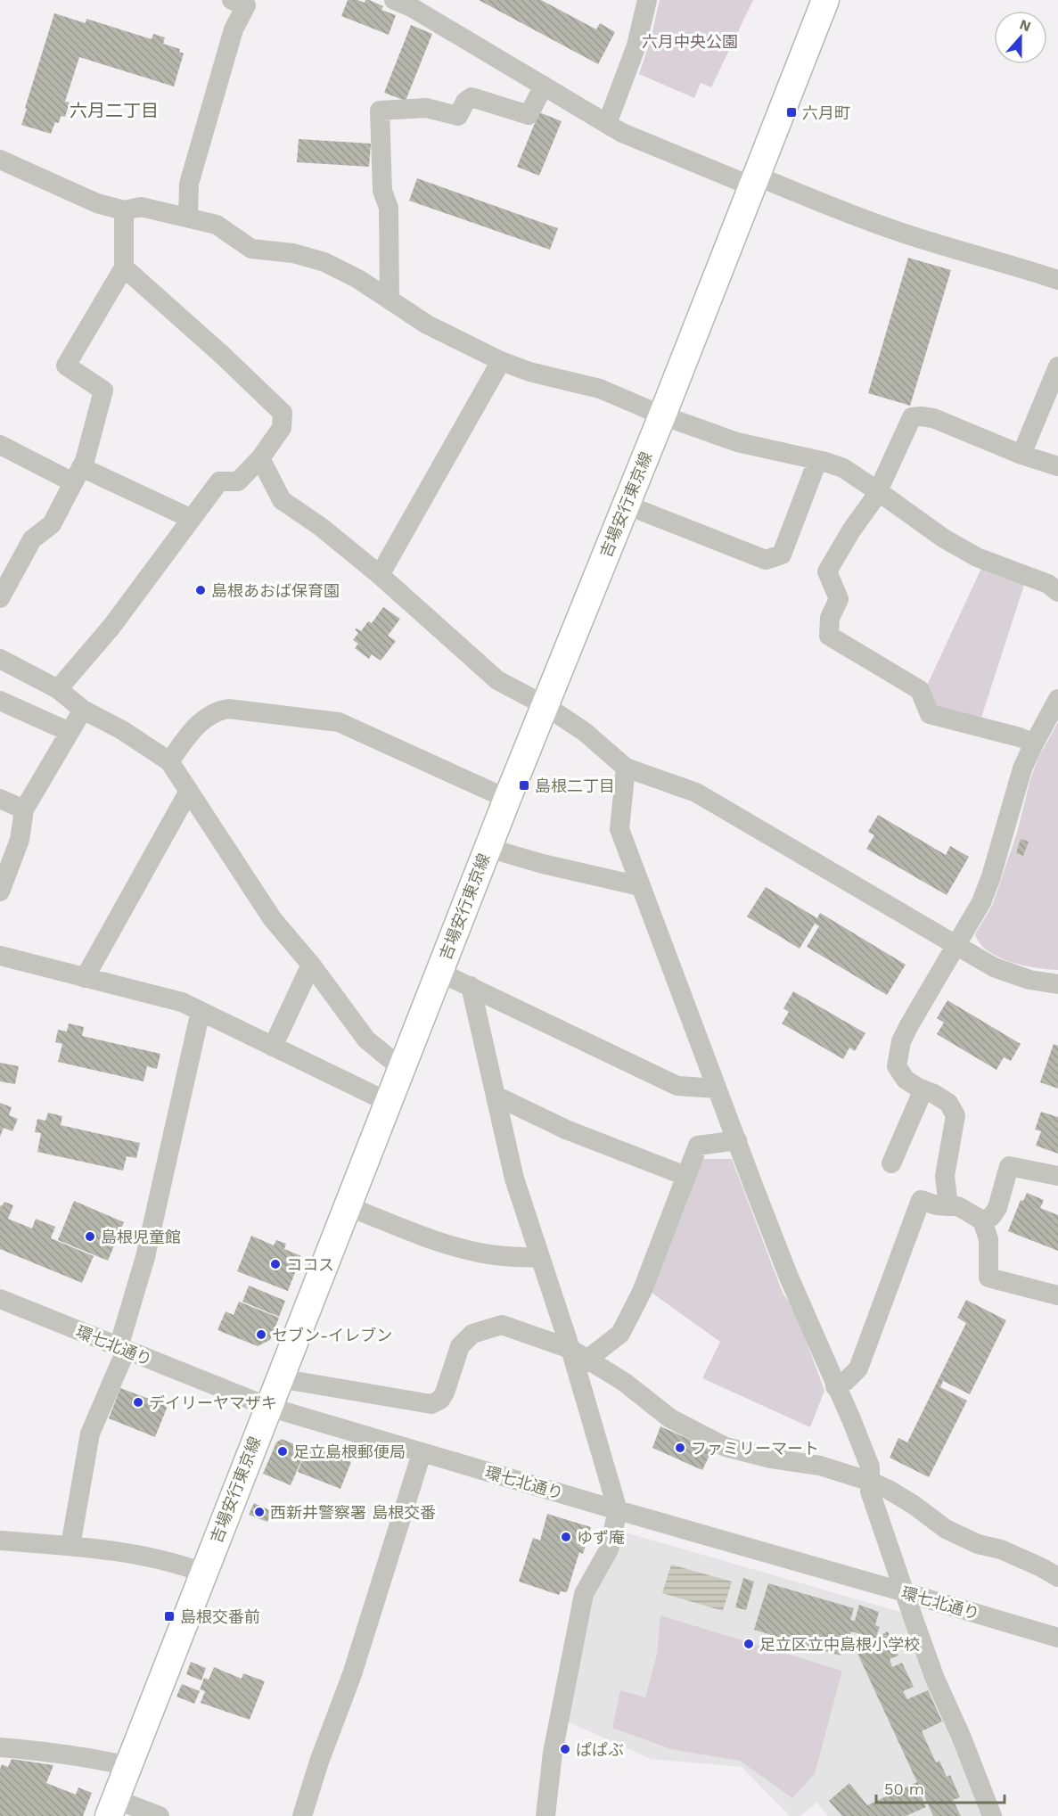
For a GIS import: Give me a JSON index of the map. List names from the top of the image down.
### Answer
{
  "streets": {
    "main road": ["吉場安行東京線"],
    "street": ["環七北通り"]
  },
  "crossings": [
    ["吉場安行東京線", "環七北通り"]
  ],
  "districts": ["六月二丁目"],
  "parks": ["六月中央公園"],
  "places": {
    "transit": ["六月町", "島根二丁目", "島根交番前"],
    "other": [
      "島根あおば保育園",
      "島根児童館",
      "ココス",
      "セブン-イレブン",
      "デイリーヤマザキ",
      "ファミリーマート",
      "足立島根郵便局",
      "西新井警察署 島根交番",
      "ゆず庵",
      "足立区立中島根小学校",
      "ぱぱぶ"
    ]
  },
  "scale_bar": "50 m",
  "north": "top"
}
